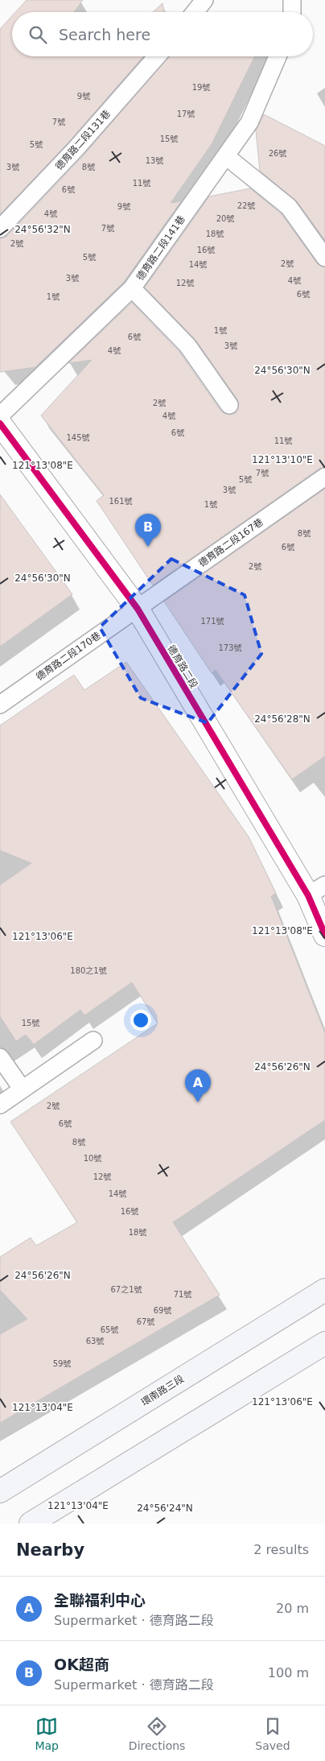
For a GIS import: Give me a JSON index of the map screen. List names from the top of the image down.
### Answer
{
  "streets": {
    "main road": ["環南路三段"],
    "street": ["德育路二段"],
    "lane": [
      "德育路二段131巷",
      "德育路二段141巷",
      "德育路二段167巷",
      "德育路二段170巷"
    ]
  },
  "crossings": [
    ["德育路二段167巷", "德育路二段170巷"],
    ["德育路二段167巷", "德育路二段"],
    ["德育路二段170巷", "德育路二段"]
  ],
  "house_numbers": [
    "19號",
    "9號",
    "17號",
    "7號",
    "15號",
    "5號",
    "26號",
    "13號",
    "3號",
    "8號",
    "11號",
    "6號",
    "22號",
    "9號",
    "4號",
    "20號",
    "7號",
    "18號",
    "2號",
    "16號",
    "5號",
    "2號",
    "14號",
    "3號",
    "4號",
    "12號",
    "6號",
    "1號",
    "1號",
    "6號",
    "3號",
    "4號",
    "2號",
    "4號",
    "6號",
    "145號",
    "11號",
    "7號",
    "5號",
    "3號",
    "161號",
    "1號",
    "8號",
    "6號",
    "2號",
    "171號",
    "173號",
    "180之1號",
    "15號",
    "2號",
    "6號",
    "8號",
    "10號",
    "12號",
    "14號",
    "16號",
    "18號",
    "67之1號",
    "71號",
    "69號",
    "67號",
    "65號",
    "63號",
    "59號"
  ],
  "page": {
    "search": "Search here",
    "pins": ["B", "A"],
    "heading": ["Nearby", "2 results"],
    "list": [
      {
        "mark": "A",
        "name": "全聯福利中心",
        "note": "Supermarket · 德育路二段",
        "value": "20 m"
      },
      {
        "mark": "B",
        "name": "OK超商",
        "note": "Supermarket · 德育路二段",
        "value": "100 m"
      }
    ],
    "nav": ["Map", "Directions", "Saved"]
  },
  "coordinates": [
    "24°56'32\"N",
    "24°56'30\"N",
    "121°13'10\"E",
    "121°13'08\"E",
    "24°56'28\"N",
    "121°13'06\"E",
    "24°56'26\"N",
    "121°13'04\"E",
    "24°56'24\"N"
  ]
}
